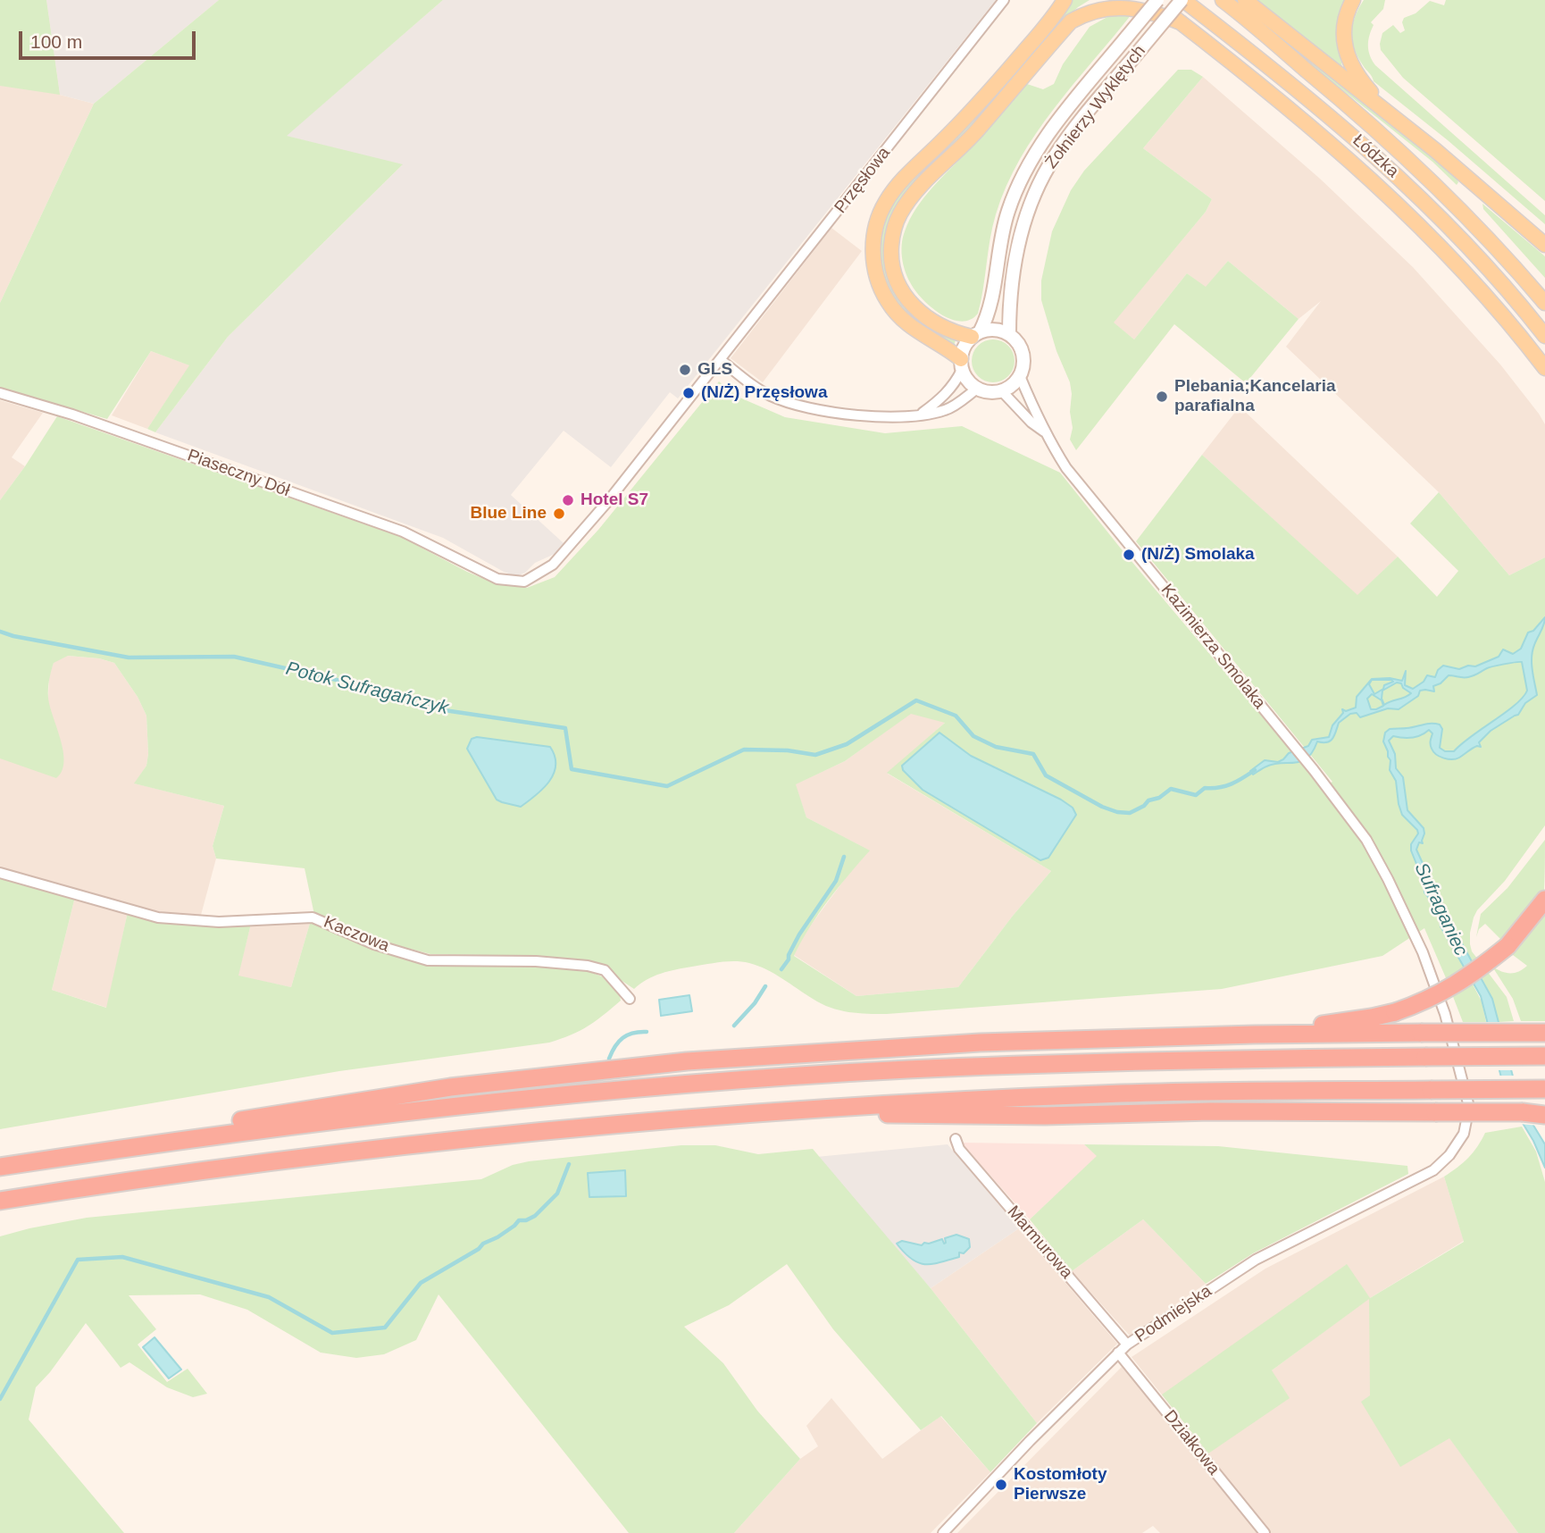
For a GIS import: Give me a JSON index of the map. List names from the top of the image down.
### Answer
{
  "streets": {
    "main road": ["Łódzka"],
    "street": [
      "Żołnierzy Wyklętych",
      "Przęsłowa",
      "Piaseczny Dół",
      "Kazimierza Smolaka",
      "Kaczowa",
      "Marmurowa",
      "Podmiejska",
      "Działkowa"
    ]
  },
  "crossings": [
    ["Żołnierzy Wyklętych", "Łódzka"],
    ["Żołnierzy Wyklętych", "Kazimierza Smolaka"],
    ["Przęsłowa", "Piaseczny Dół"],
    ["Kazimierza Smolaka", "Podmiejska"],
    ["Marmurowa", "Podmiejska"],
    ["Podmiejska", "Działkowa"]
  ],
  "water": ["Potok Sufragańczyk", "Sufraganiec"],
  "places": [
    "GLS",
    "(N/Ż) Przęsłowa",
    "Plebania;Kancelaria parafialna",
    "Hotel S7",
    "Blue Line",
    "(N/Ż) Smolaka",
    "Kostomłoty Pierwsze"
  ],
  "scale_bar": "100 m"
}
